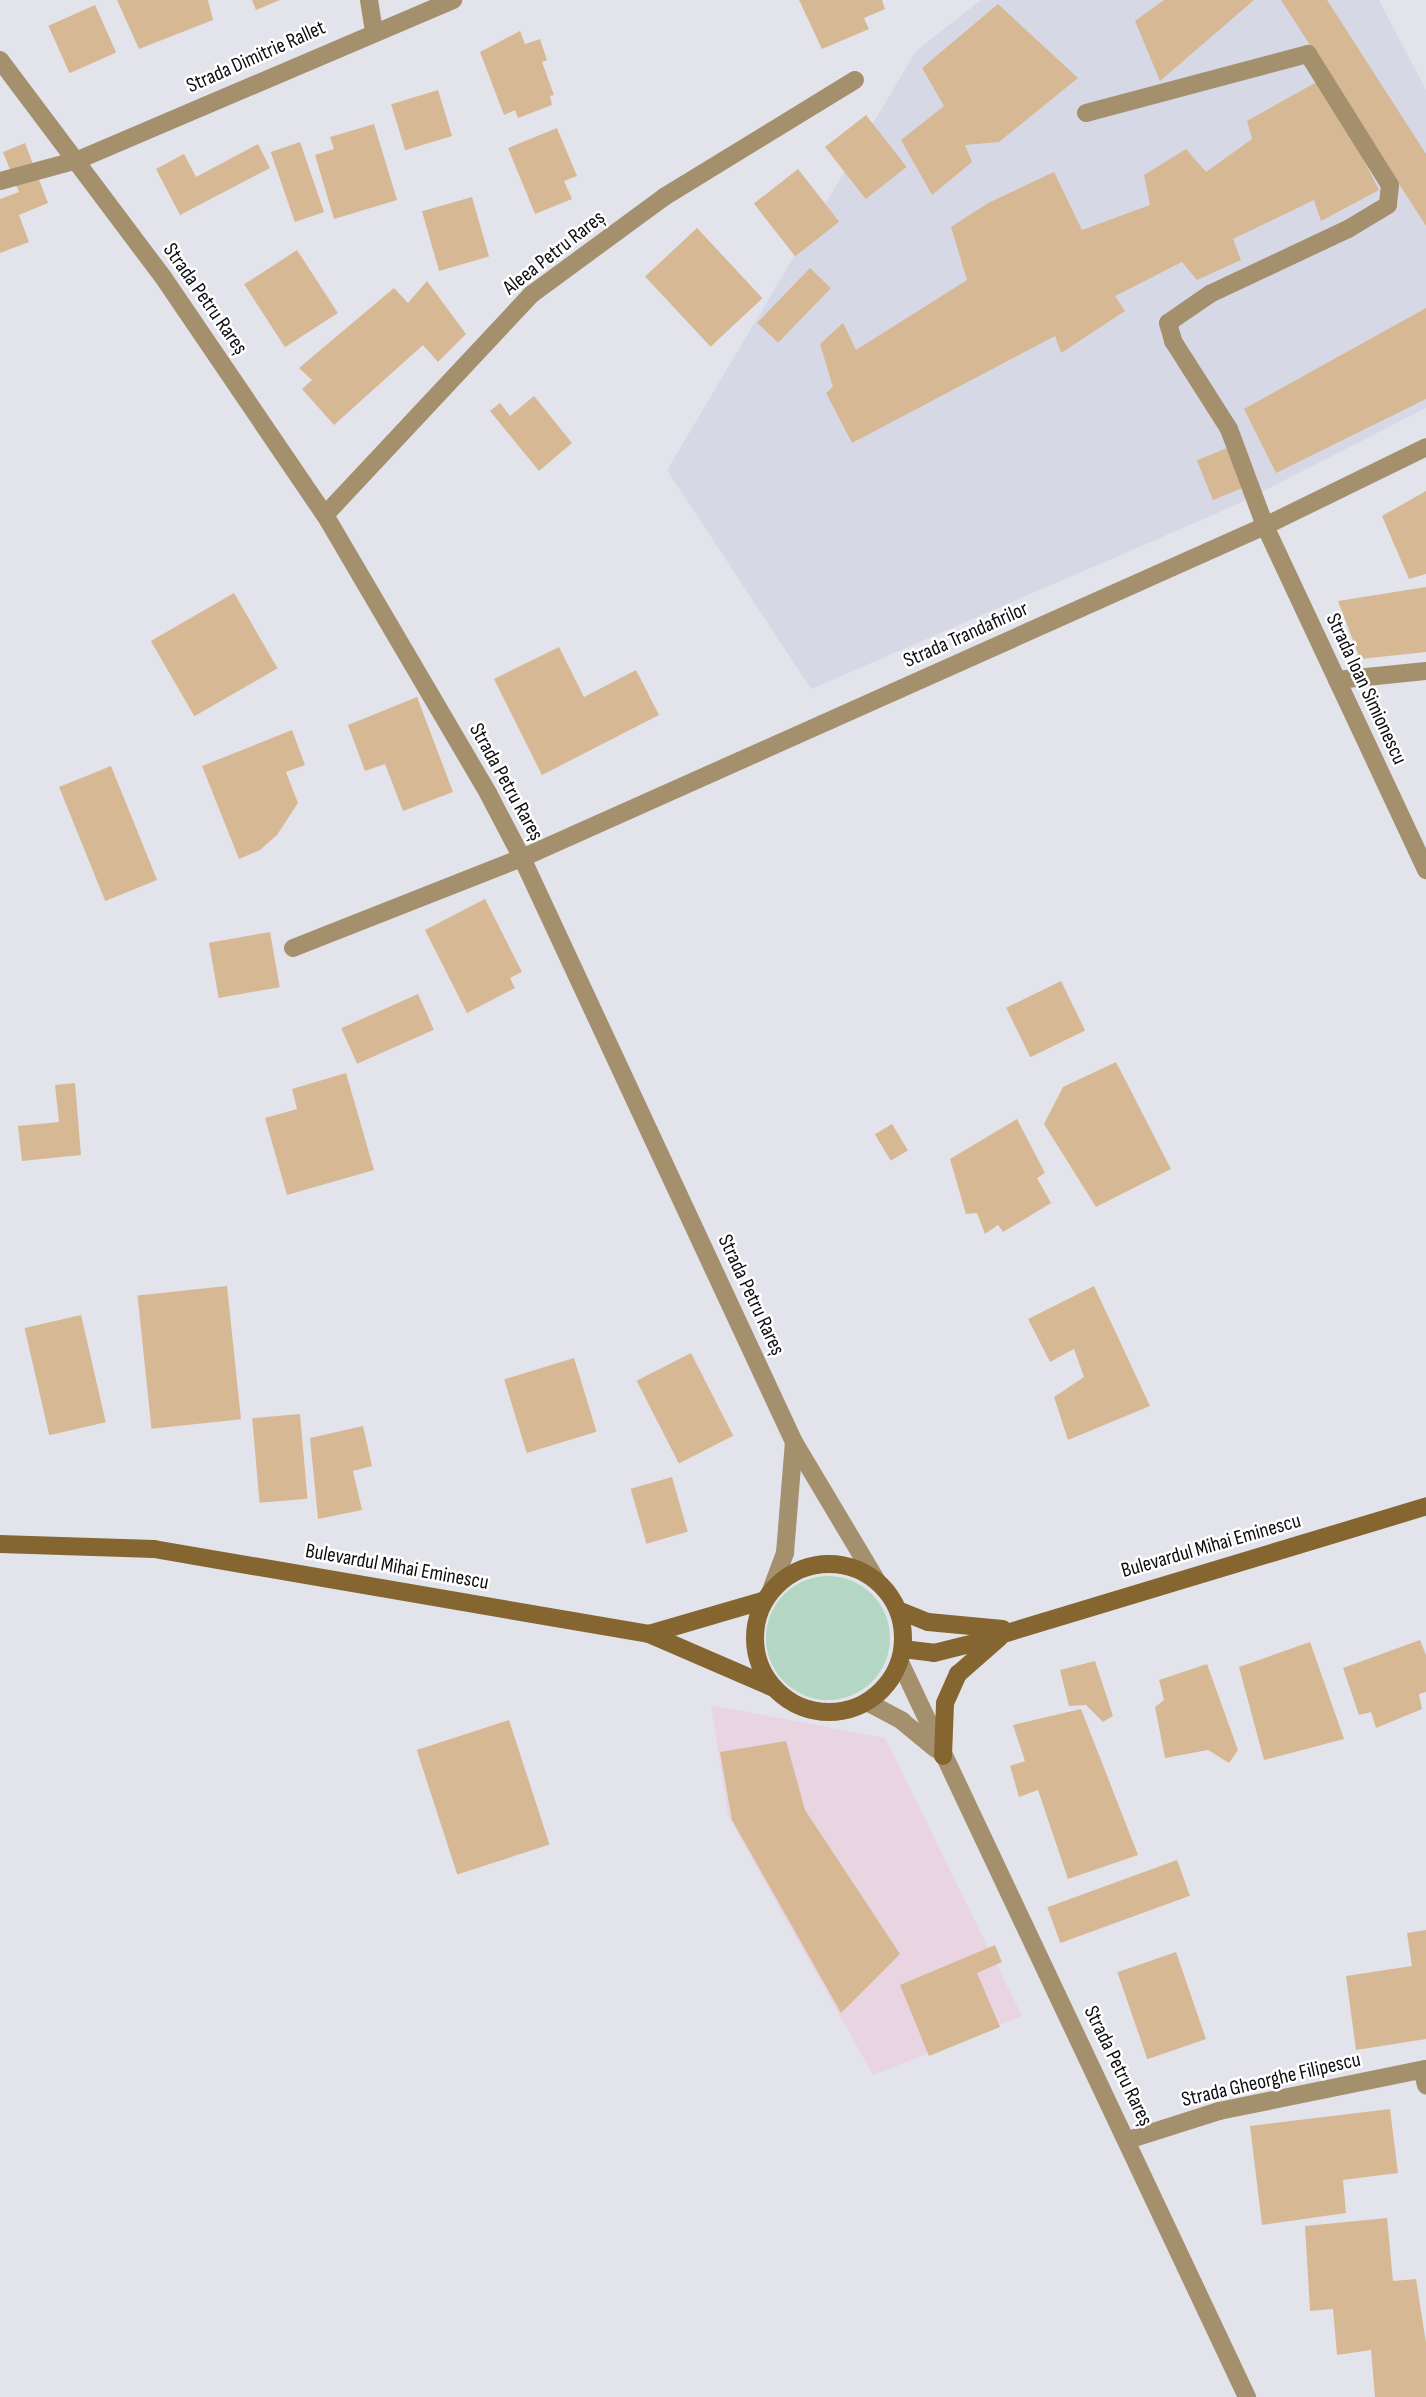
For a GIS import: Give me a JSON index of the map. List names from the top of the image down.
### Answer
{
  "streets": {
    "main road": ["Bulevardul Mihai Eminescu"],
    "street": [
      "Strada Dimitrie Rallet",
      "Aleea Petru Rareș",
      "Strada Petru Rareș",
      "Strada Trandafirilor",
      "Strada Ioan Simionescu",
      "Strada Gheorghe Filipescu"
    ]
  },
  "crossings": [
    ["Strada Dimitrie Rallet", "Strada Petru Rareș"],
    ["Aleea Petru Rareș", "Strada Petru Rareș"],
    ["Strada Petru Rareș", "Strada Trandafirilor"],
    ["Strada Petru Rareș", "Bulevardul Mihai Eminescu"],
    ["Strada Petru Rareș", "Strada Gheorghe Filipescu"],
    ["Strada Trandafirilor", "Strada Ioan Simionescu"]
  ]
}
